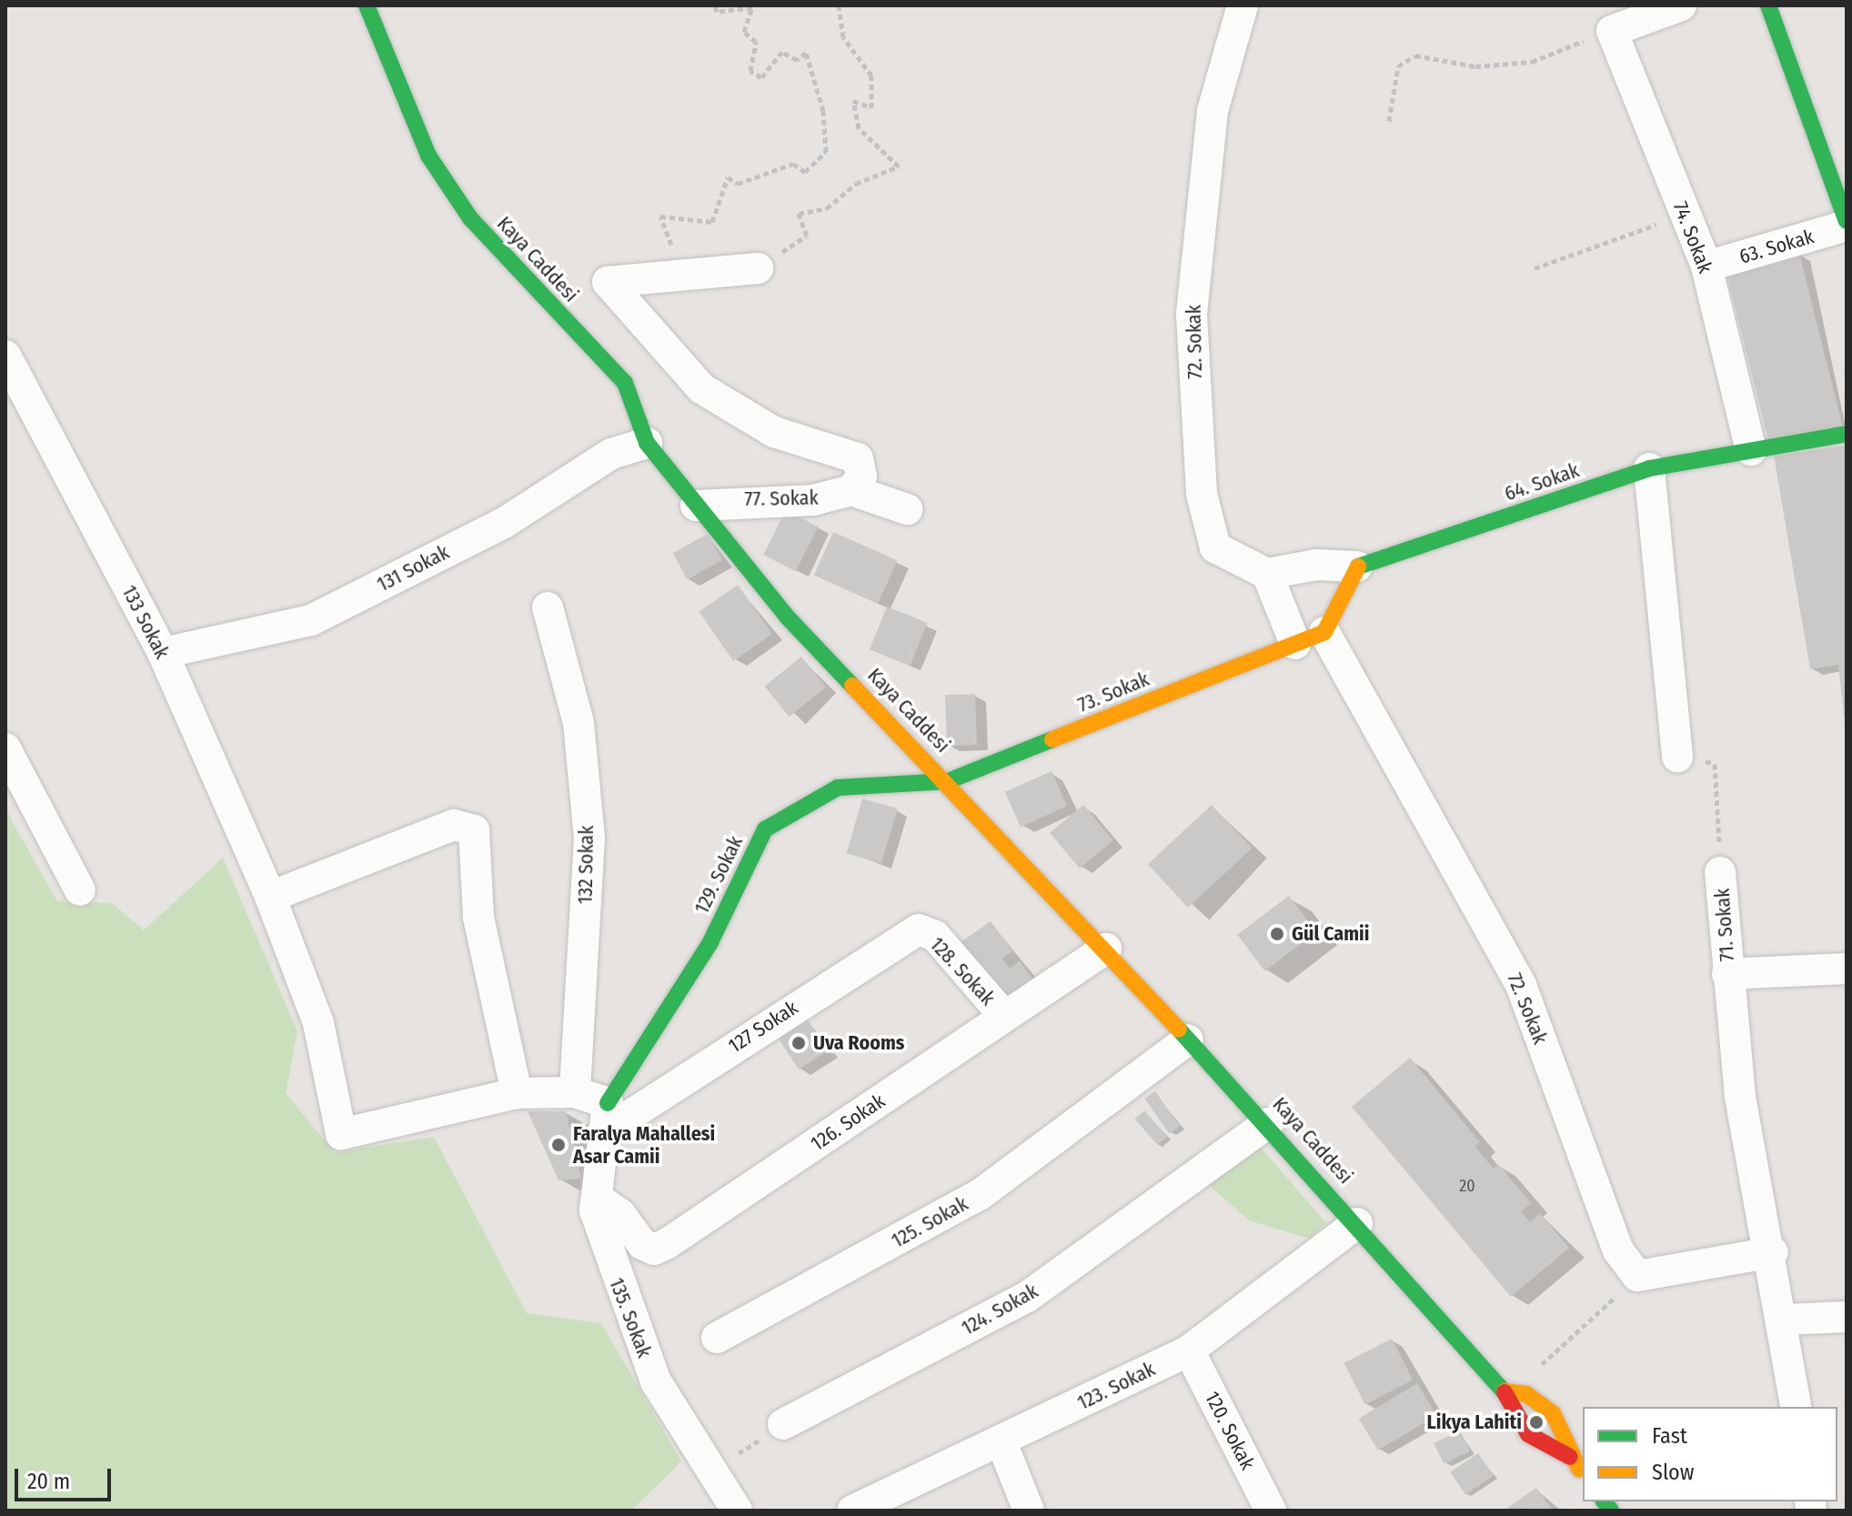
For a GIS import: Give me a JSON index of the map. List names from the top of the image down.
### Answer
{
  "streets": {
    "street": [
      "74. Sokak",
      "63. Sokak",
      "Kaya Caddesi",
      "72. Sokak",
      "64. Sokak",
      "77. Sokak",
      "131 Sokak",
      "133 Sokak",
      "73. Sokak",
      "132 Sokak",
      "129. Sokak",
      "71. Sokak",
      "128. Sokak",
      "127 Sokak",
      "126. Sokak",
      "125. Sokak",
      "124. Sokak",
      "135. Sokak",
      "123. Sokak",
      "120. Sokak"
    ]
  },
  "crossings": [
    ["74. Sokak", "63. Sokak"],
    ["74. Sokak", "64. Sokak"],
    ["Kaya Caddesi", "77. Sokak"],
    ["Kaya Caddesi", "131 Sokak"],
    ["Kaya Caddesi", "73. Sokak"],
    ["Kaya Caddesi", "129. Sokak"],
    ["Kaya Caddesi", "126. Sokak"],
    ["Kaya Caddesi", "125. Sokak"],
    ["Kaya Caddesi", "124. Sokak"],
    ["Kaya Caddesi", "123. Sokak"],
    ["131 Sokak", "133 Sokak"],
    ["133 Sokak", "132 Sokak"],
    ["73. Sokak", "129. Sokak"],
    ["129. Sokak", "127 Sokak"],
    ["129. Sokak", "135. Sokak"],
    ["128. Sokak", "127 Sokak"],
    ["128. Sokak", "126. Sokak"],
    ["127 Sokak", "135. Sokak"],
    ["126. Sokak", "135. Sokak"],
    ["123. Sokak", "120. Sokak"]
  ],
  "places": [
    "Gül Camii",
    "Uva Rooms",
    "Faralya Mahallesi Asar Camii",
    "Likya Lahiti"
  ],
  "house_numbers": ["20"],
  "legend": ["Fast", "Slow"],
  "scale_bar": "20 m"
}
